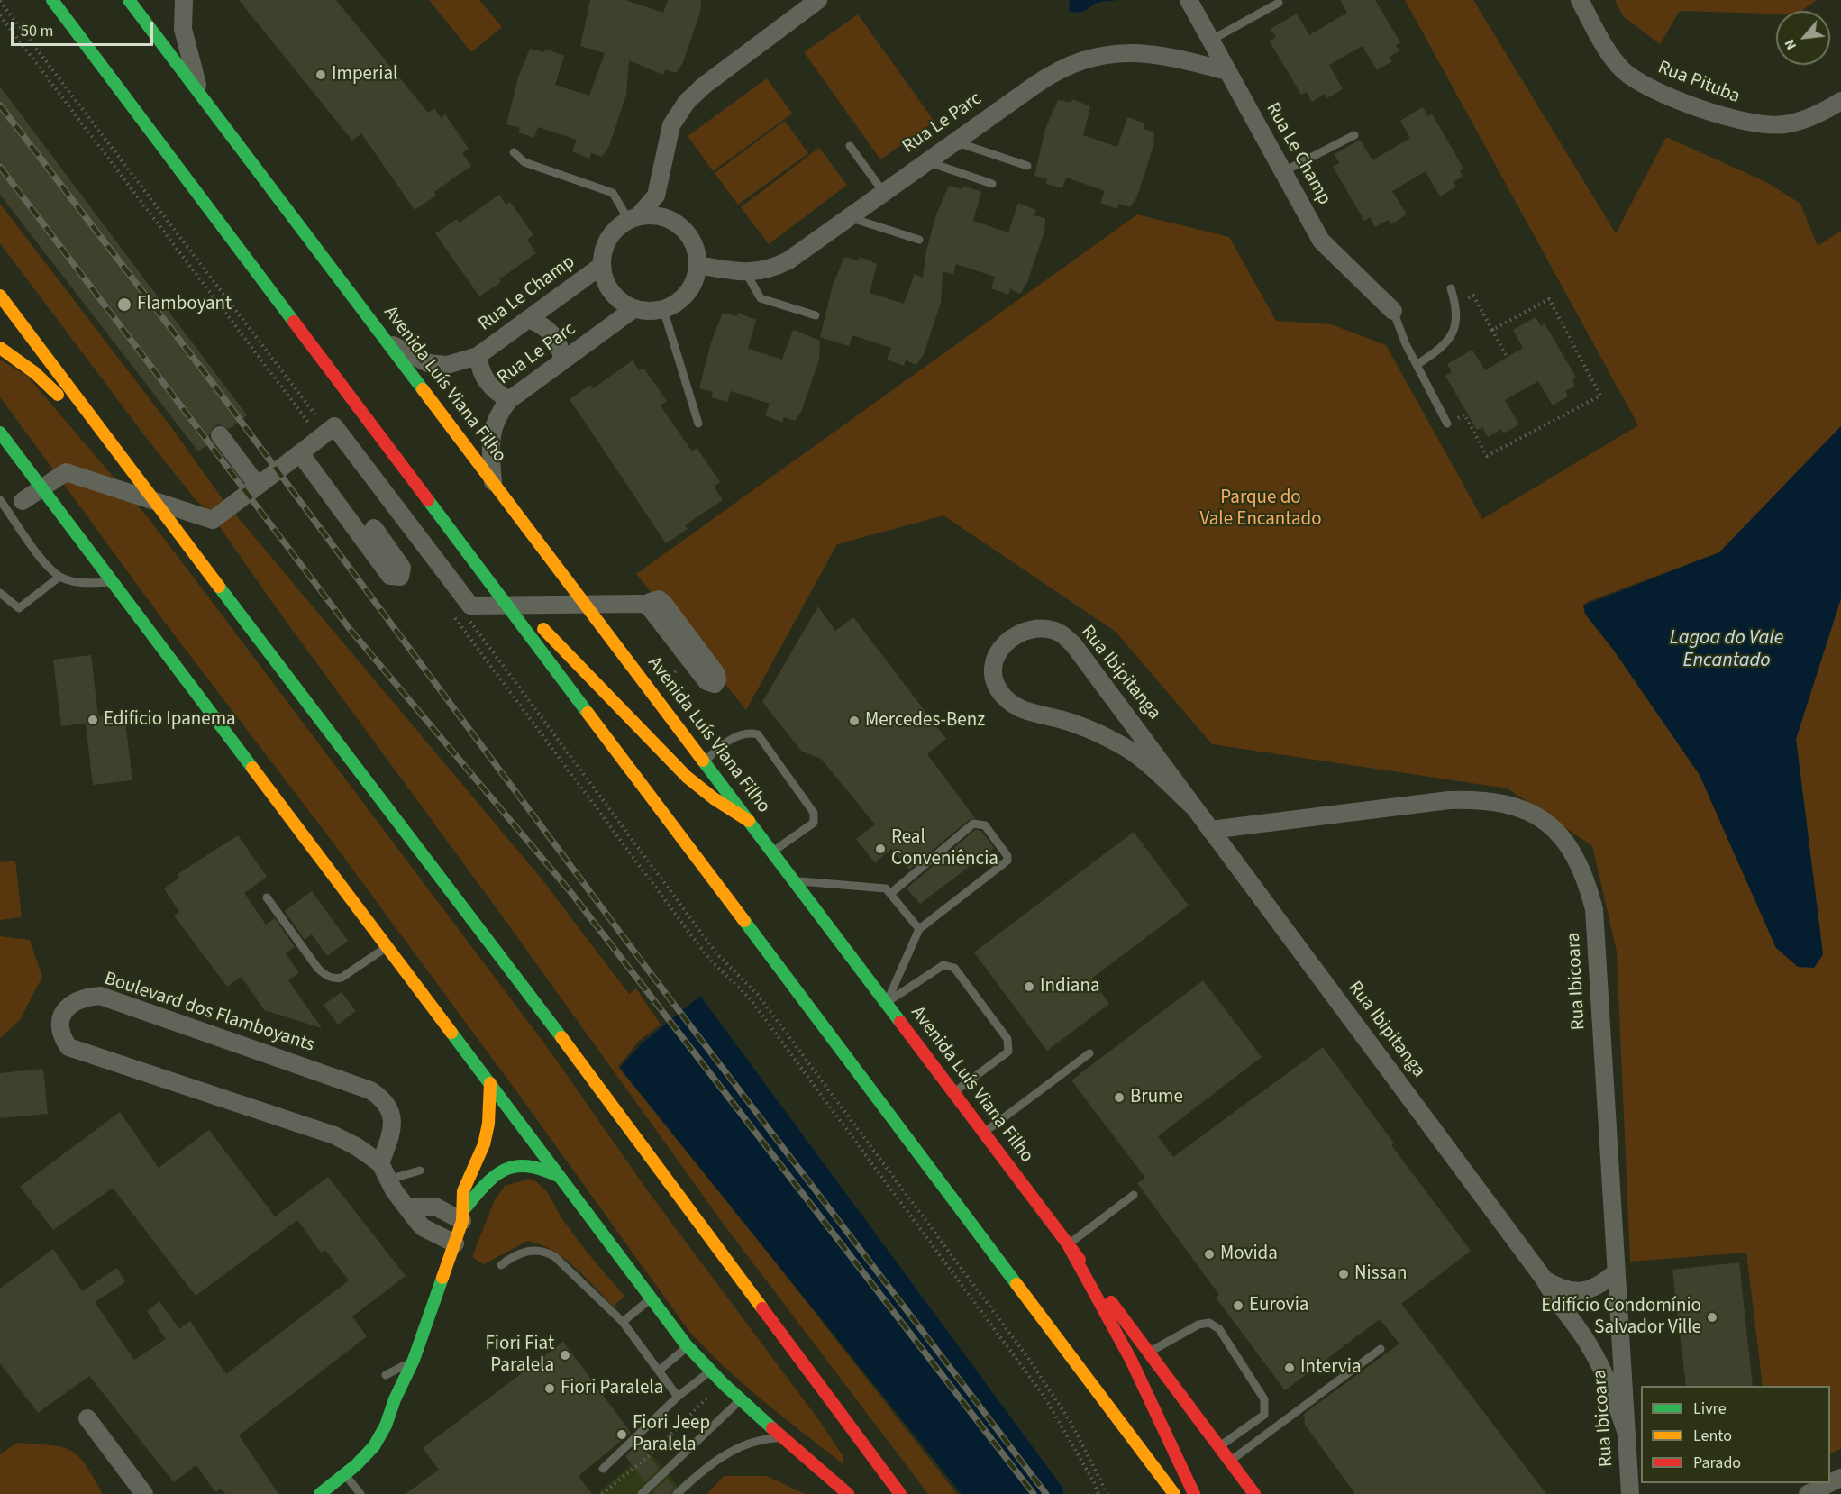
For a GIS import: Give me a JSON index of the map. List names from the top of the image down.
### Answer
{
  "streets": {
    "main road": ["Avenida Luís Viana Filho"],
    "street": [
      "Rua Pituba",
      "Rua Le Parc",
      "Rua Le Champ",
      "Rua Ibipitanga",
      "Rua Ibicoara",
      "Boulevard dos Flamboyants"
    ]
  },
  "crossings": [
    ["Rua Le Parc", "Rua Le Champ"],
    ["Rua Le Parc", "Avenida Luís Viana Filho"],
    ["Rua Ibipitanga", "Rua Ibicoara"]
  ],
  "water": ["Lagoa do Vale Encantado"],
  "parks": ["Parque do Vale Encantado"],
  "places": [
    "Imperial",
    "Flamboyant",
    "Edificio Ipanema",
    "Mercedes-Benz",
    "Real Conveniência",
    "Indiana",
    "Brume",
    "Movida",
    "Nissan",
    "Eurovia",
    "Edifício Condomínio Salvador Ville",
    "Fiori Fiat Paralela",
    "Intervia",
    "Fiori Paralela",
    "Fiori Jeep Paralela"
  ],
  "legend": ["Livre", "Lento", "Parado"],
  "scale_bar": "50 m",
  "north": "bottom left"
}
